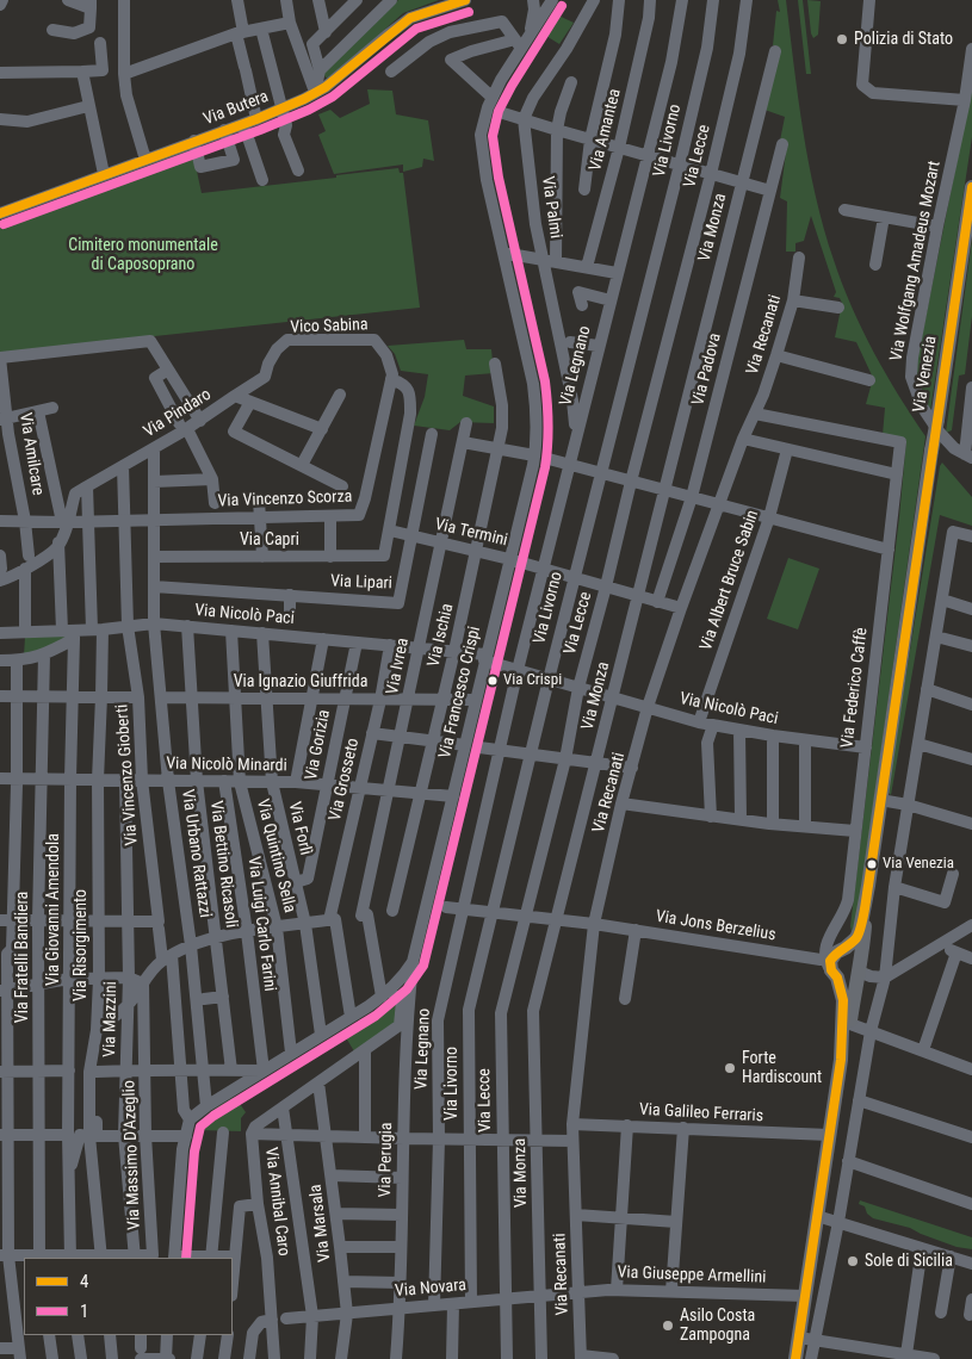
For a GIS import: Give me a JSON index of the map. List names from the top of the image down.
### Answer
{
  "streets": {
    "main road": ["Via Venezia"],
    "street": [
      "Via Butera",
      "Via Amantea",
      "Via Livorno",
      "Via Lecce",
      "Via Palmi",
      "Via Monza",
      "Via Wolfgang Amadeus Mozart",
      "Vico Sabina",
      "Via Recanati",
      "Via Legnano",
      "Via Padova",
      "Via Pindaro",
      "Via Amilcare",
      "Via Vincenzo Scorza",
      "Via Termini",
      "Via Capri",
      "Via Albert Bruce Sabin",
      "Via Lipari",
      "Via Nicolò Paci",
      "Via Ischia",
      "Via Ivrea",
      "Via Ignazio Giuffrida",
      "Via Federico Caffè",
      "Via Francesco Crispi",
      "Via Gorizia",
      "Via Nicolò Minardi",
      "Via Vincenzo Gioberti",
      "Via Grosseto",
      "Via Forlì",
      "Via Urbano Rattazzi",
      "Via Quintino Sella",
      "Via Bettino Ricasoli",
      "Via Giovanni Amendola",
      "Via Luigi Carlo Farini",
      "Via Jons Berzelius",
      "Via Risorgimento",
      "Via Fratelli Bandiera",
      "Via Mazzini",
      "Via Galileo Ferraris",
      "Via Massimo D'Azeglio",
      "Via Perugia",
      "Via Annibal Caro",
      "Via Marsala",
      "Via Giuseppe Armellini",
      "Via Novara"
    ]
  },
  "crossings": [
    ["Via Livorno", "Via Termini"],
    ["Via Livorno", "Via Nicolò Paci"],
    ["Via Livorno", "Via Jons Berzelius"],
    ["Via Livorno", "Via Novara"],
    ["Via Lecce", "Via Termini"],
    ["Via Lecce", "Via Nicolò Paci"],
    ["Via Lecce", "Via Jons Berzelius"],
    ["Via Lecce", "Via Novara"],
    ["Via Palmi", "Via Legnano"],
    ["Via Monza", "Via Termini"],
    ["Via Monza", "Via Nicolò Paci"],
    ["Via Monza", "Via Jons Berzelius"],
    ["Via Monza", "Via Novara"],
    ["Vico Sabina", "Via Pindaro"],
    ["Vico Sabina", "Via Vincenzo Scorza"],
    ["Via Recanati", "Via Termini"],
    ["Via Recanati", "Via Nicolò Paci"],
    ["Via Recanati", "Via Federico Caffè"],
    ["Via Recanati", "Via Jons Berzelius"],
    ["Via Recanati", "Via Galileo Ferraris"],
    ["Via Recanati", "Via Giuseppe Armellini"],
    ["Via Recanati", "Via Novara"],
    ["Via Legnano", "Via Termini"],
    ["Via Legnano", "Via Nicolò Paci"],
    ["Via Legnano", "Via Jons Berzelius"],
    ["Via Legnano", "Via Novara"],
    ["Via Padova", "Via Termini"],
    ["Via Pindaro", "Via Vincenzo Gioberti"],
    ["Via Pindaro", "Via Urbano Rattazzi"],
    ["Via Pindaro", "Via Risorgimento"],
    ["Via Amilcare", "Via Vincenzo Scorza"],
    ["Via Vincenzo Scorza", "Via Vincenzo Gioberti"],
    ["Via Vincenzo Scorza", "Via Urbano Rattazzi"],
    ["Via Vincenzo Scorza", "Via Risorgimento"],
    ["Via Termini", "Via Capri"],
    ["Via Termini", "Via Lipari"],
    ["Via Termini", "Via Ischia"],
    ["Via Termini", "Via Ivrea"],
    ["Via Termini", "Via Francesco Crispi"],
    ["Via Capri", "Via Urbano Rattazzi"],
    ["Via Albert Bruce Sabin", "Via Nicolò Paci"],
    ["Via Lipari", "Via Urbano Rattazzi"],
    ["Via Nicolò Paci", "Via Ischia"],
    ["Via Nicolò Paci", "Via Ivrea"],
    ["Via Nicolò Paci", "Via Federico Caffè"],
    ["Via Nicolò Paci", "Via Francesco Crispi"],
    ["Via Nicolò Paci", "Via Gorizia"],
    ["Via Nicolò Paci", "Via Vincenzo Gioberti"],
    ["Via Nicolò Paci", "Via Grosseto"],
    ["Via Nicolò Paci", "Via Forlì"],
    ["Via Nicolò Paci", "Via Urbano Rattazzi"],
    ["Via Nicolò Paci", "Via Quintino Sella"],
    ["Via Nicolò Paci", "Via Bettino Ricasoli"],
    ["Via Nicolò Paci", "Via Giovanni Amendola"],
    ["Via Nicolò Paci", "Via Risorgimento"],
    ["Via Ischia", "Via Ignazio Giuffrida"],
    ["Via Ischia", "Via Nicolò Minardi"],
    ["Via Ivrea", "Via Ignazio Giuffrida"],
    ["Via Ivrea", "Via Francesco Crispi"],
    ["Via Ivrea", "Via Nicolò Minardi"],
    ["Via Ivrea", "Via Perugia"],
    ["Via Ivrea", "Via Annibal Caro"],
    ["Via Ignazio Giuffrida", "Via Francesco Crispi"],
    ["Via Ignazio Giuffrida", "Via Gorizia"],
    ["Via Ignazio Giuffrida", "Via Grosseto"],
    ["Via Ignazio Giuffrida", "Via Forlì"],
    ["Via Ignazio Giuffrida", "Via Urbano Rattazzi"],
    ["Via Ignazio Giuffrida", "Via Quintino Sella"],
    ["Via Ignazio Giuffrida", "Via Bettino Ricasoli"],
    ["Via Federico Caffè", "Via Jons Berzelius"],
    ["Via Francesco Crispi", "Via Nicolò Minardi"],
    ["Via Francesco Crispi", "Via Vincenzo Gioberti"],
    ["Via Francesco Crispi", "Via Forlì"],
    ["Via Francesco Crispi", "Via Urbano Rattazzi"],
    ["Via Francesco Crispi", "Via Quintino Sella"],
    ["Via Francesco Crispi", "Via Luigi Carlo Farini"],
    ["Via Francesco Crispi", "Via Perugia"],
    ["Via Gorizia", "Via Nicolò Minardi"],
    ["Via Gorizia", "Via Forlì"],
    ["Via Nicolò Minardi", "Via Vincenzo Gioberti"],
    ["Via Nicolò Minardi", "Via Grosseto"],
    ["Via Nicolò Minardi", "Via Forlì"],
    ["Via Nicolò Minardi", "Via Urbano Rattazzi"],
    ["Via Nicolò Minardi", "Via Quintino Sella"],
    ["Via Nicolò Minardi", "Via Bettino Ricasoli"],
    ["Via Nicolò Minardi", "Via Giovanni Amendola"],
    ["Via Nicolò Minardi", "Via Luigi Carlo Farini"],
    ["Via Nicolò Minardi", "Via Risorgimento"],
    ["Via Nicolò Minardi", "Via Fratelli Bandiera"],
    ["Via Nicolò Minardi", "Via Mazzini"],
    ["Via Giovanni Amendola", "Via Risorgimento"],
    ["Via Mazzini", "Via Massimo D'Azeglio"],
    ["Via Perugia", "Via Annibal Caro"],
    ["Via Perugia", "Via Novara"],
    ["Via Annibal Caro", "Via Marsala"],
    ["Via Marsala", "Via Novara"],
    ["Via Giuseppe Armellini", "Via Novara"]
  ],
  "parks": ["Cimitero monumentale di Caposoprano"],
  "places": [
    "Polizia di Stato",
    "Via Crispi",
    "Via Venezia",
    "Forte Hardiscount",
    "Sole di Sicilia",
    "Asilo Costa Zampogna"
  ],
  "lines": ["transit line 4", "transit line 1"],
  "legend": ["4", "1"]
}
